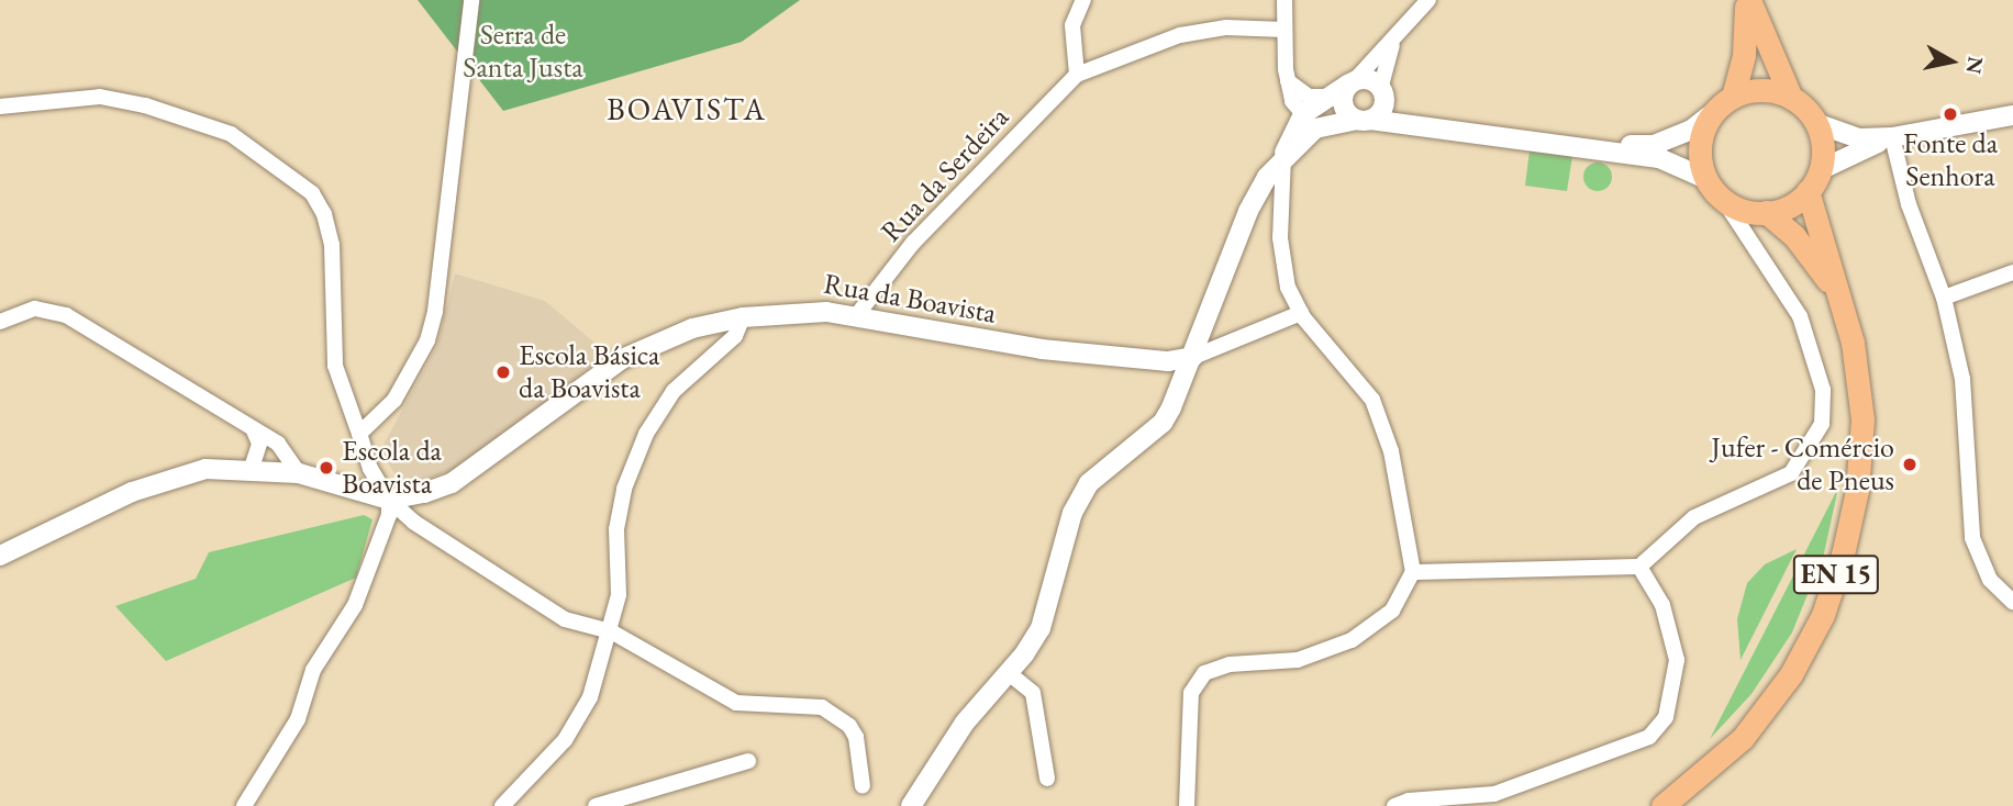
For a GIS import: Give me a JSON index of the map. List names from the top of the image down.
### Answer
{
  "streets": {
    "main road": ["EN 15"],
    "street": ["Rua da Serdeira", "Rua da Boavista"]
  },
  "crossings": [
    ["Rua da Serdeira", "Rua da Boavista"]
  ],
  "districts": ["BOAVISTA"],
  "parks": ["Serra de Santa Justa"],
  "places": [
    "Fonte da Senhora",
    "Escola Básica da Boavista",
    "Jufer - Comércio de Pneus",
    "Escola da Boavista"
  ],
  "north": "right"
}
